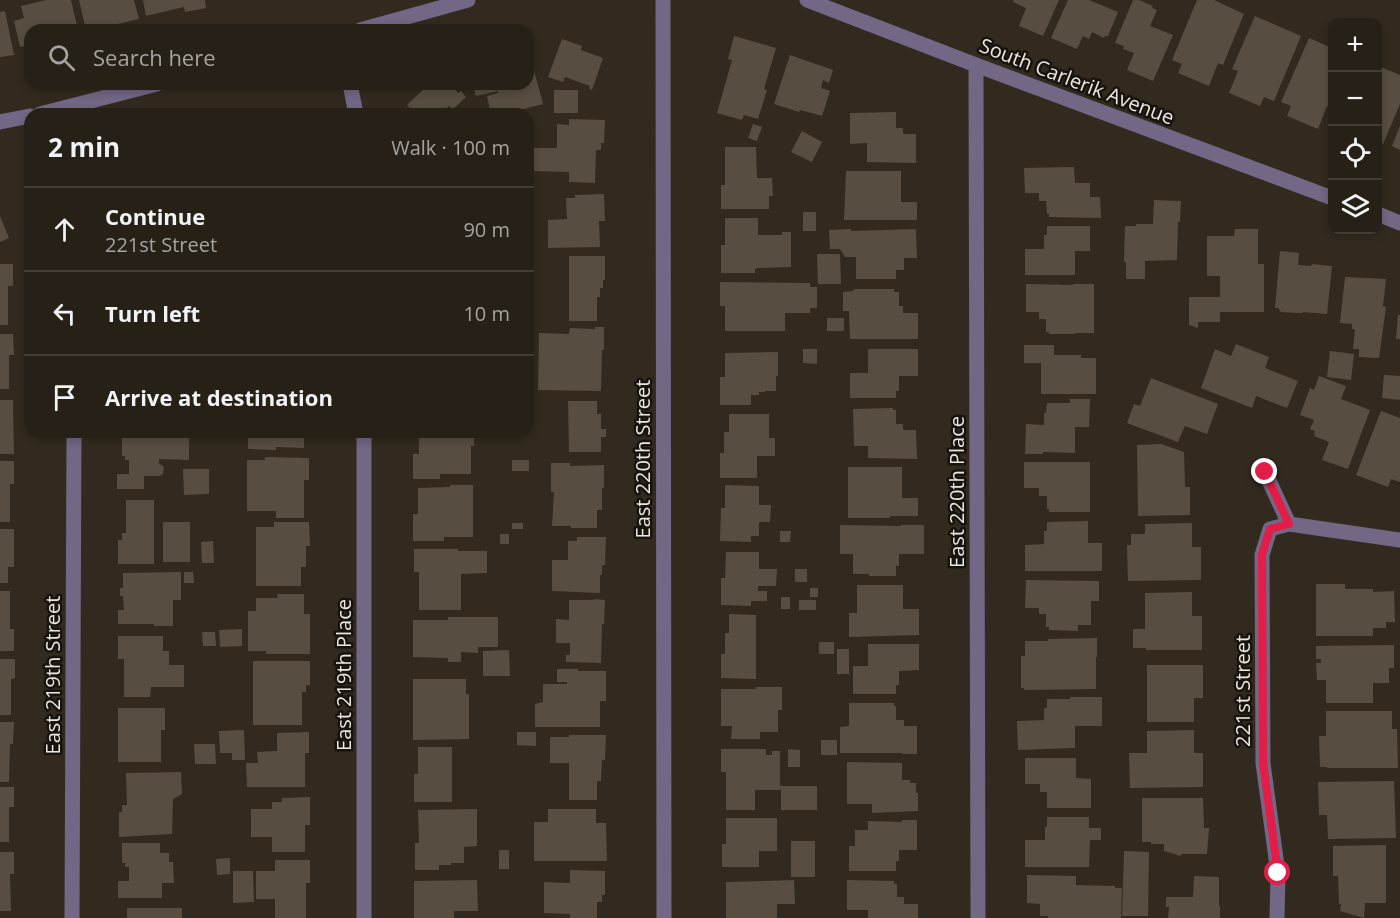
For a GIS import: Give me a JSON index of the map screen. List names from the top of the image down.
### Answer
{
  "streets": {
    "street": [
      "South Carlerik Avenue",
      "East 220th Street",
      "East 220th Place",
      "East 219th Street",
      "East 219th Place",
      "221st Street"
    ]
  },
  "crossings": [
    ["South Carlerik Avenue", "East 220th Place"]
  ],
  "page": {
    "map_buttons": ["+", "−"],
    "search": "Search here",
    "heading": ["2 min", "Walk · 100 m"],
    "list": [
      ["Continue", "221st Street", "90 m"],
      ["Turn left", "10 m"],
      "Arrive at destination"
    ]
  }
}
